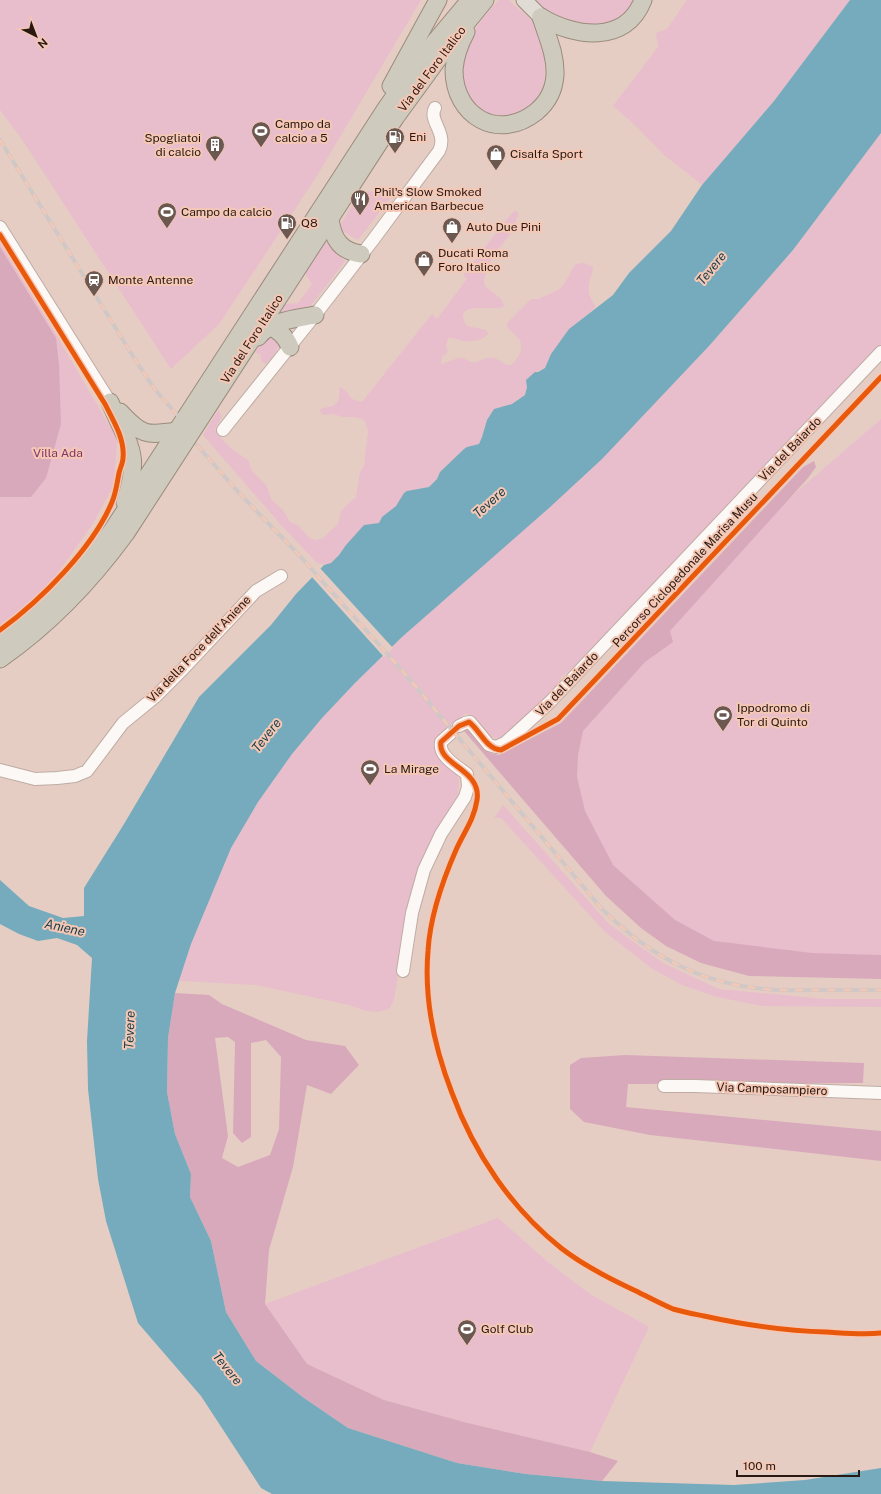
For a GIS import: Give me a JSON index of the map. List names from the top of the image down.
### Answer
{
  "streets": {
    "highway": ["Via del Foro Italico"],
    "street": ["Via del Baiardo", "Via della Foce dell'Aniene", "Via Camposampiero"],
    "cycle path": ["Percorso Ciclopedonale Marisa Musu"]
  },
  "water": ["Tevere", "Aniene"],
  "parks": ["Villa Ada"],
  "places": {
    "sports": [
      "Campo da calcio a 5",
      "Campo da calcio",
      "Ippodromo di Tor di Quinto",
      "La Mirage",
      "Golf Club"
    ],
    "fuel station": ["Eni", "Q8"],
    "building": ["Spogliatoi di calcio"],
    "shop": ["Cisalfa Sport", "Auto Due Pini", "Ducati Roma Foro Italico"],
    "restaurant": ["Phil's Slow Smoked American Barbecue"],
    "station": ["Monte Antenne"]
  },
  "scale_bar": "100 m",
  "north": "bottom right"
}
